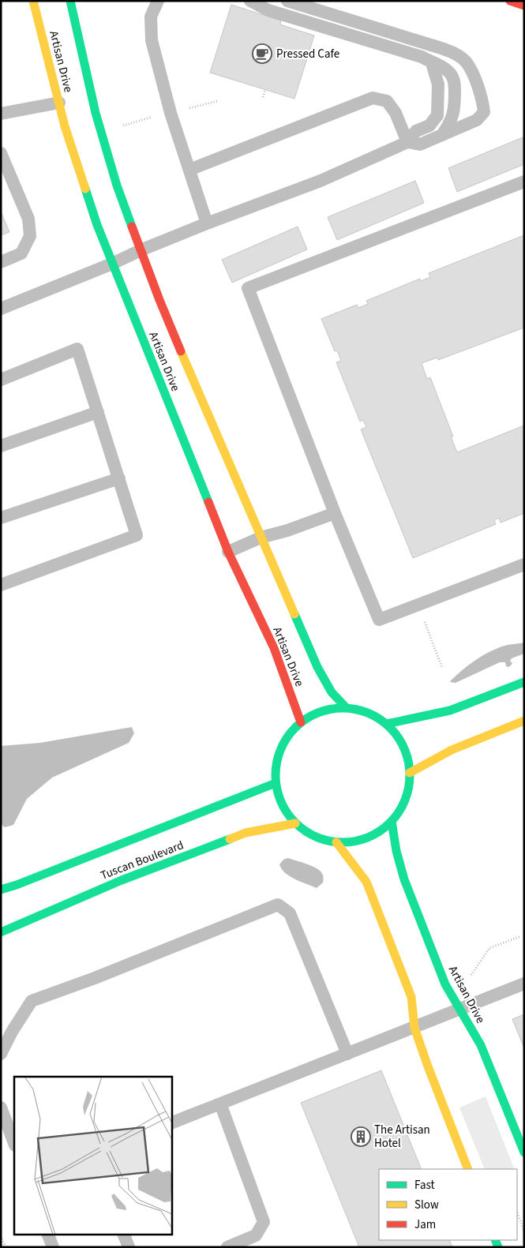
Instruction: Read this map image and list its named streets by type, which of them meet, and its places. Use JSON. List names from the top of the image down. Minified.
{"streets":{"main road":["Artisan Drive","Tuscan Boulevard"]},"crossings":[["Artisan Drive","Tuscan Boulevard"]],"places":{"cafe":["Pressed Cafe"],"building":["The Artisan Hotel"]},"legend":["Fast","Slow","Jam"]}
